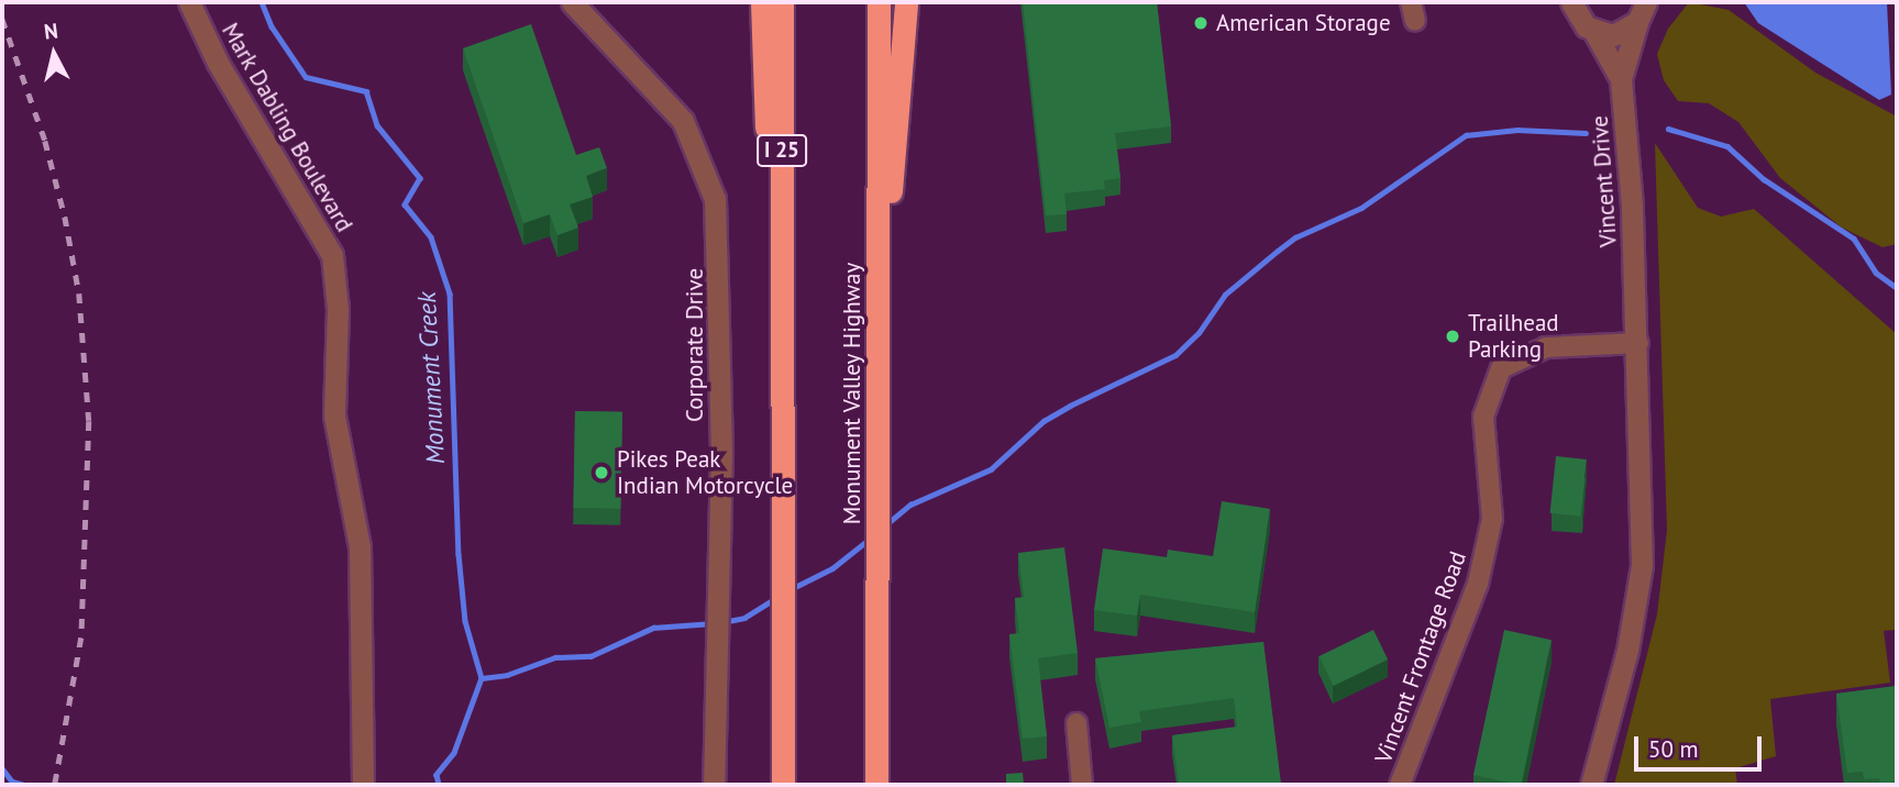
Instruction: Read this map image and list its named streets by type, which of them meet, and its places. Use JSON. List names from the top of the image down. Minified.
{"streets":{"highway":["I 25","Monument Valley Highway"],"street":["Mark Dabling Boulevard","Vincent Drive","Corporate Drive","Vincent Frontage Road"]},"crossings":[["Vincent Drive","Vincent Frontage Road"]],"water":["Monument Creek"],"places":["American Storage","Trailhead Parking","Pikes Peak Indian Motorcycle"],"scale_bar":"50 m","north":"top"}
